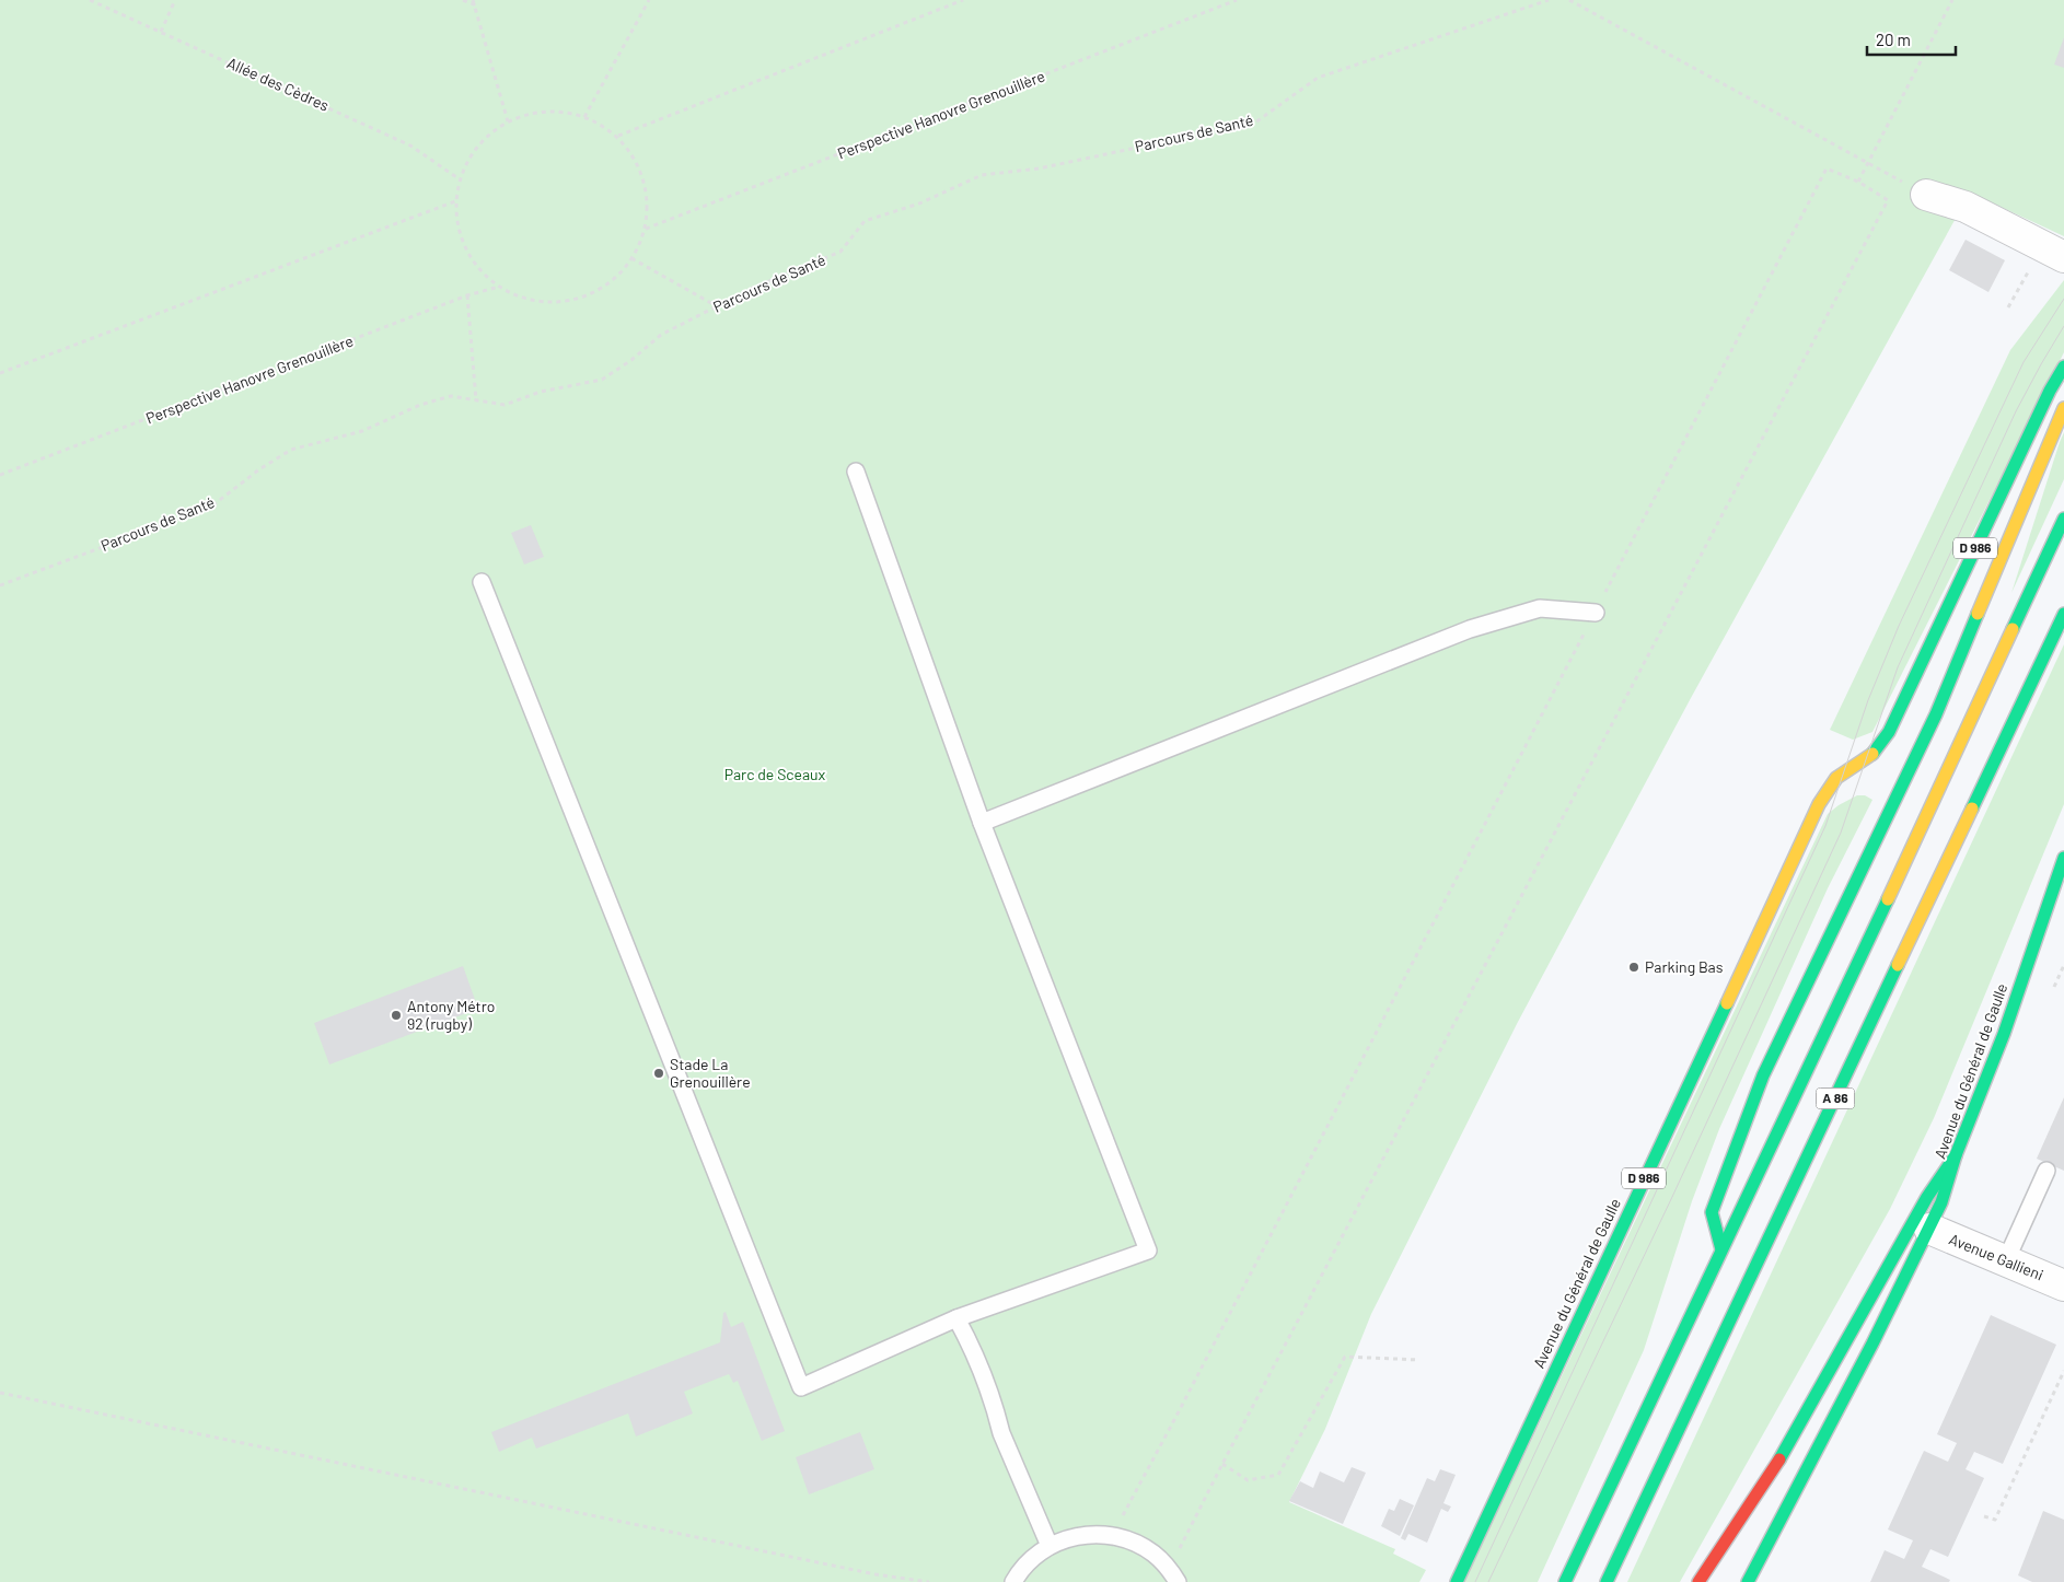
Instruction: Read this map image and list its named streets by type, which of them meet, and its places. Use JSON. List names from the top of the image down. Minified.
{"streets":{"main road":["D 986","Avenue du Général de Gaulle","A 86"],"street":["Avenue Gallieni"],"path":["Allée des Cèdres","Perspective Hanovre Grenouillère","Parcours de Santé"]},"crossings":[["Allée des Cèdres","Perspective Hanovre Grenouillère"],["Avenue du Général de Gaulle","Avenue Gallieni"]],"parks":["Parc de Sceaux"],"places":["Parking Bas","Antony Métro 92 (rugby)","Stade La Grenouillère"],"scale_bar":"20 m"}
